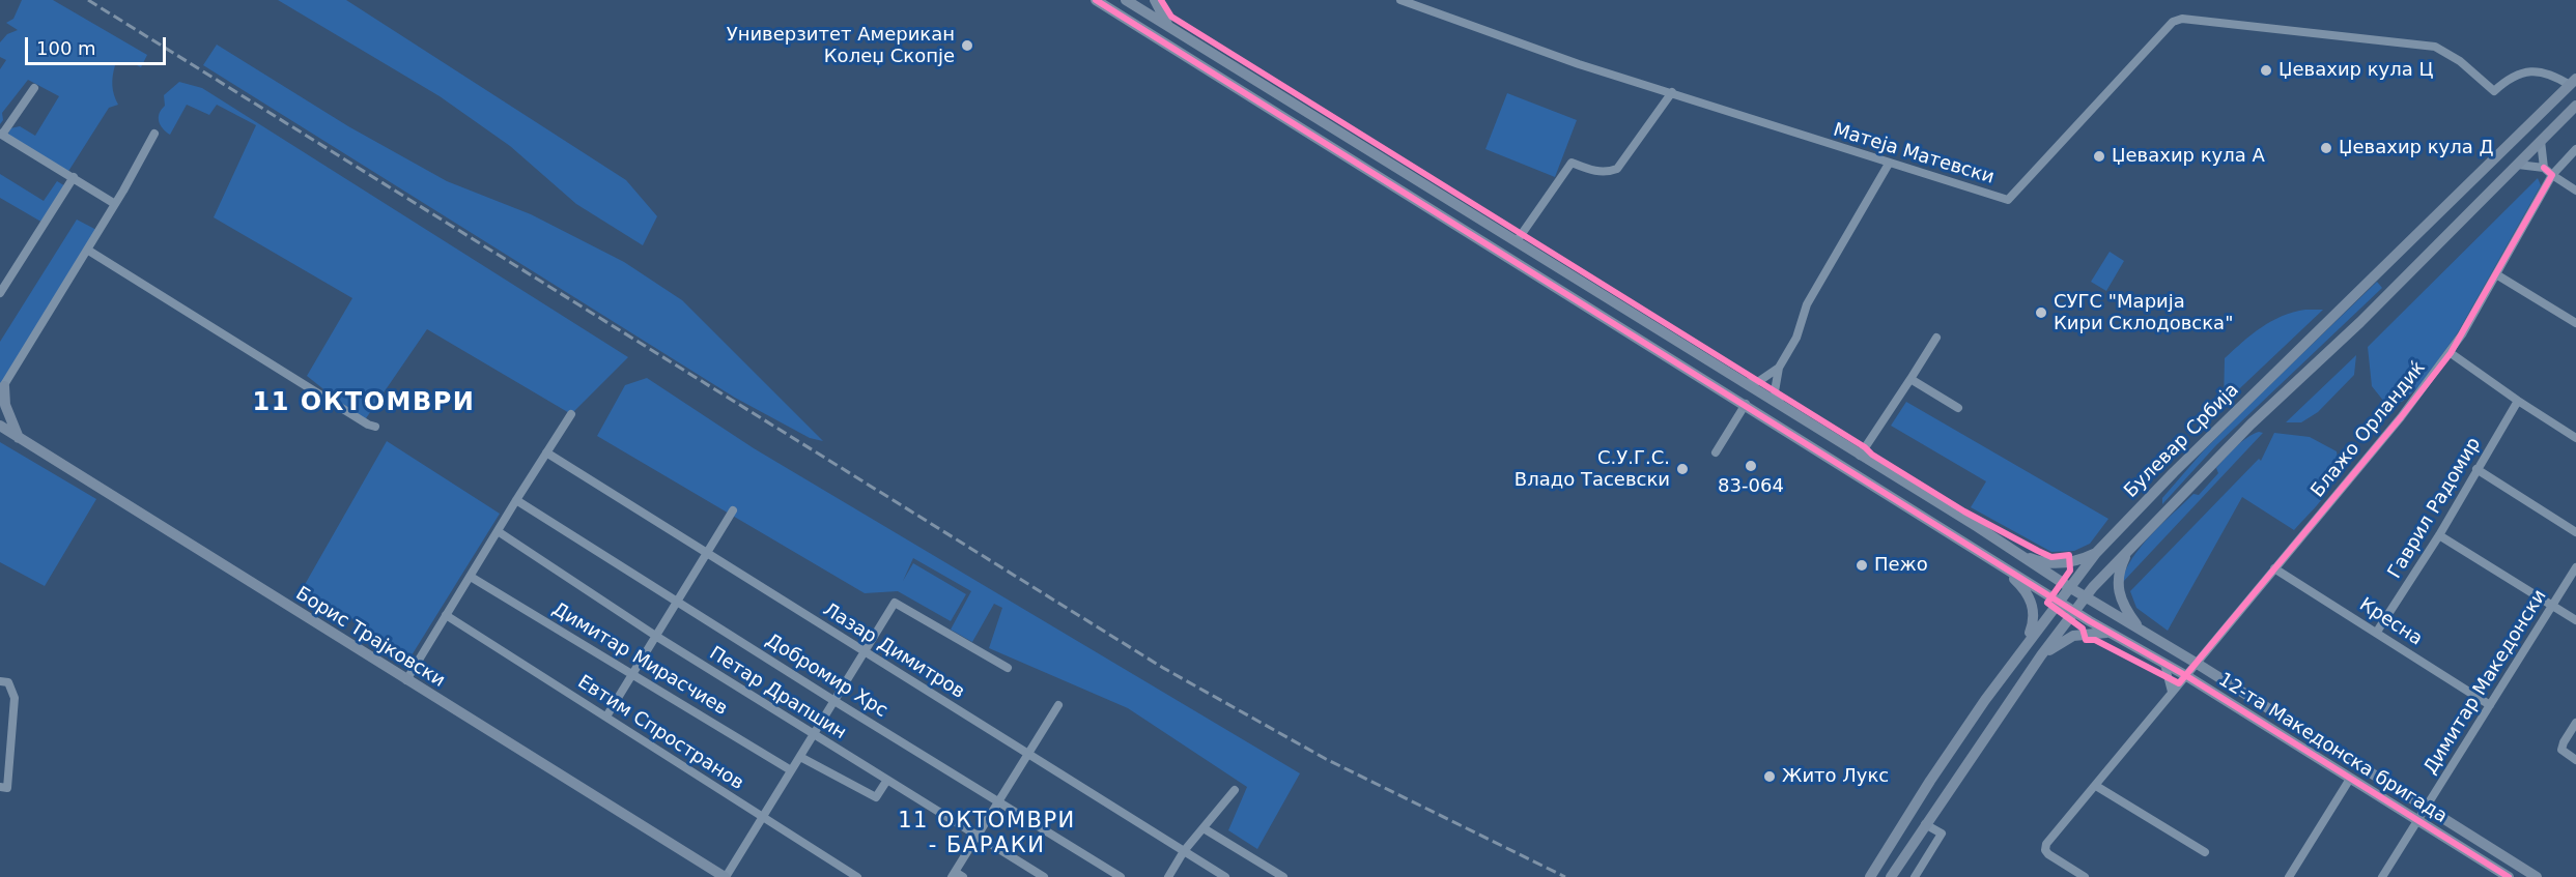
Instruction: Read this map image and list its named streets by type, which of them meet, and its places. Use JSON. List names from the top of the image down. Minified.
{"streets":{"street":["Матеја Матевски","Блажо Орландиќ","Булевар Србија","Гаврил Радомир","Кресна","Борис Трајковски","Лазар Димитров","Димитар Мирасчиев","Добромир Хрс","Димитар Македонски","Петар Драпшин","Евтим Спространов","12-та Македонска бригада"]},"crossings":[["Матеја Матевски","Булевар Србија"],["Блажо Орландиќ","Кресна"],["Блажо Орландиќ","12-та Македонска бригада"],["Булевар Србија","12-та Македонска бригада"],["Гаврил Радомир","Кресна"],["Кресна","Димитар Македонски"],["Димитар Македонски","12-та Македонска бригада"]],"districts":["11 ОКТОМВРИ","11 ОКТОМВРИ - БАРАКИ"],"places":["Универзитет Американ Колеџ Скопје","Џевахир кула Ц","Џевахир кула Д","Џевахир кула А","СУГС \"Марија Кири Склодовска\"","83-064","С.У.Г.С. Владо Тасевски","Пежо","Жито Лукс"],"scale_bar":"100 m"}
